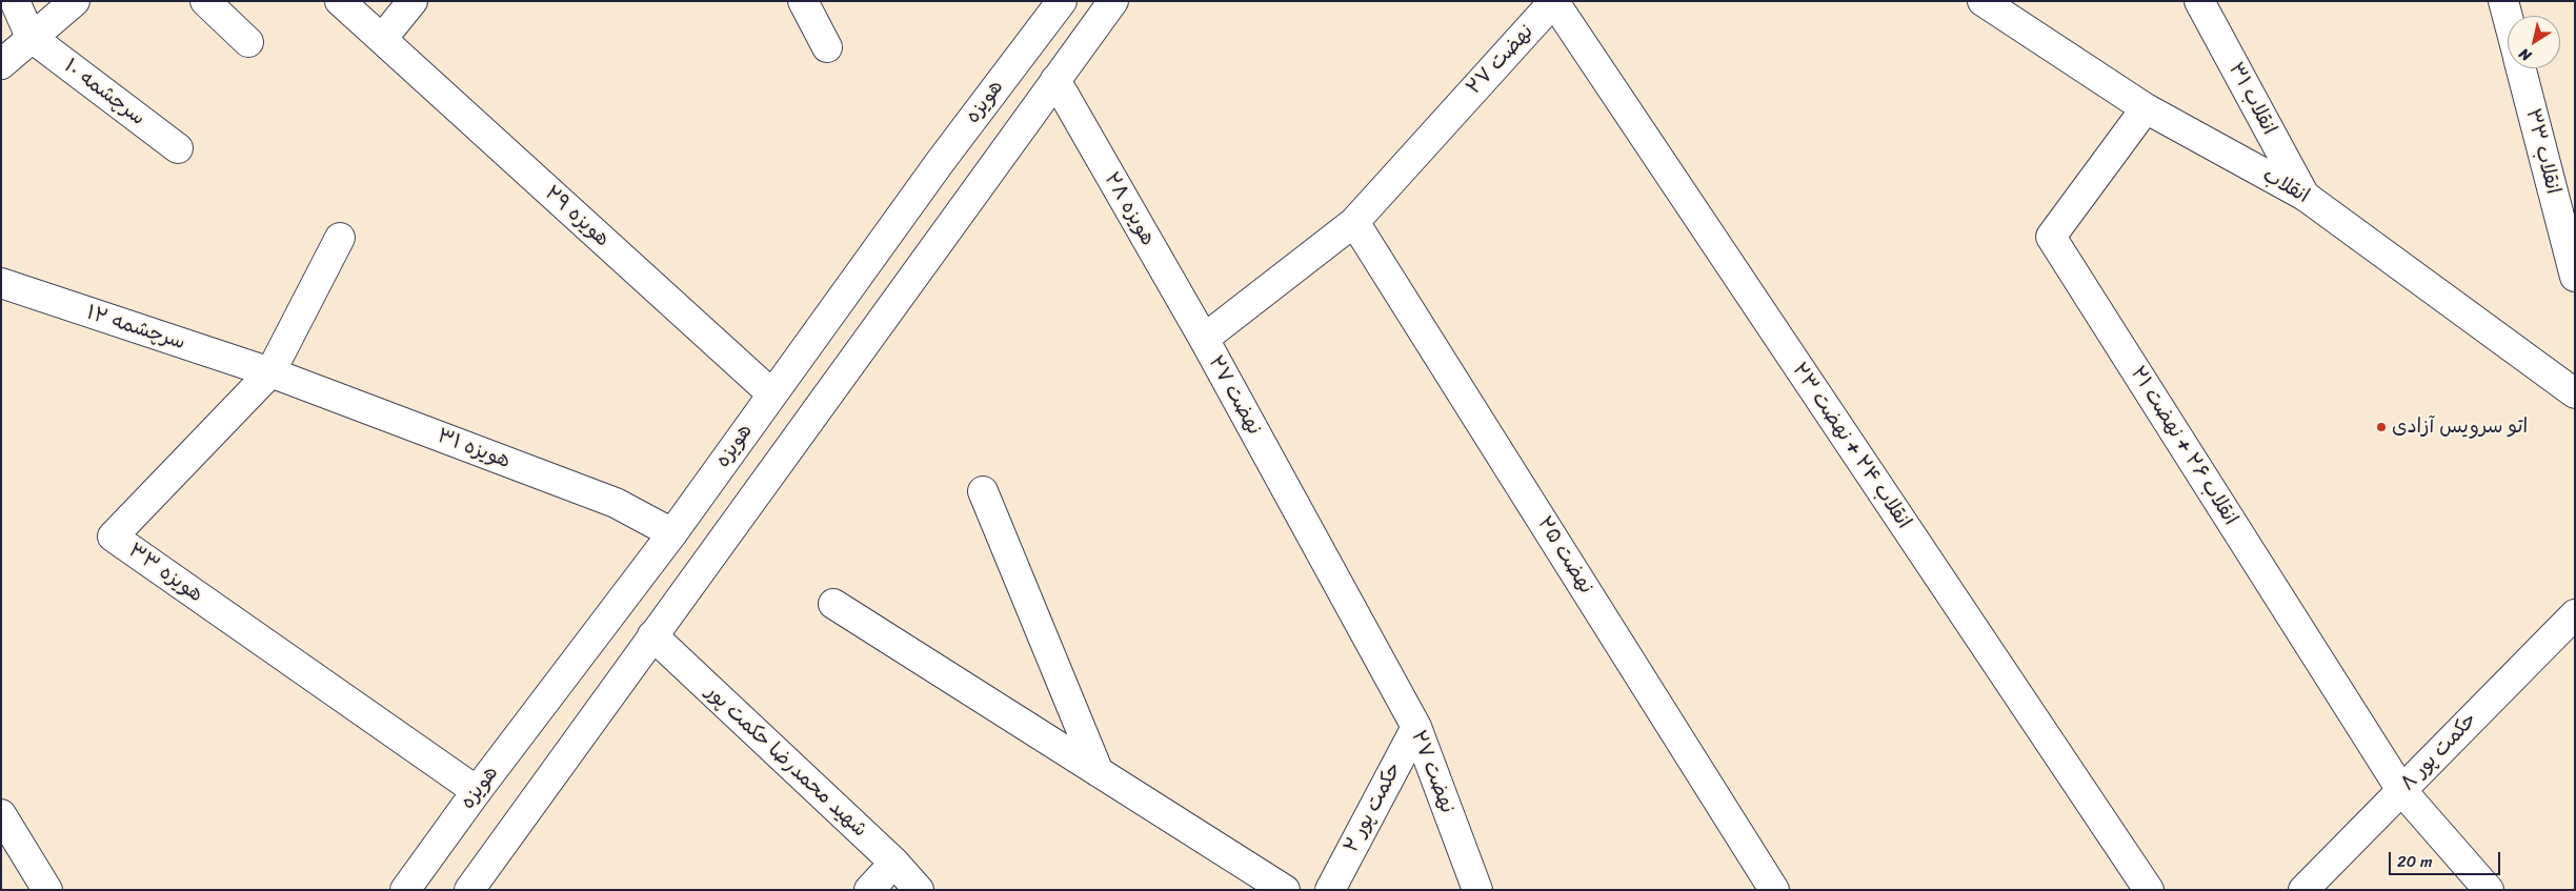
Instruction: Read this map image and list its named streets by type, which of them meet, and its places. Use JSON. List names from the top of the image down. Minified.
{"streets":{"street":["نهضت ۲۷","سرچشمه ۱۰","انقلاب ۳۱","هویزه","انقلاب ۳۳","انقلاب","هویزه ۲۸","هویزه ۲۹","سرچشمه ۱۲","انقلاب ۲۴ + نهضت ۲۳","انقلاب ۲۶ + نهضت ۲۱","هویزه ۳۱","نهضت ۲۵","هویزه ۳۳","حکمت پور ۸","شهید محمدرضا حکمت پور","حکمت پور ۲"]},"crossings":[["نهضت ۲۷","هویزه ۲۸"],["نهضت ۲۷","انقلاب ۲۴ + نهضت ۲۳"],["نهضت ۲۷","نهضت ۲۵"],["نهضت ۲۷","حکمت پور ۲"],["انقلاب ۳۱","انقلاب"],["هویزه","هویزه ۲۹"],["هویزه","هویزه ۳۱"],["هویزه","هویزه ۳۳"],["انقلاب","انقلاب ۲۶ + نهضت ۲۱"],["سرچشمه ۱۲","هویزه ۳۱"],["سرچشمه ۱۲","هویزه ۳۳"],["انقلاب ۲۶ + نهضت ۲۱","حکمت پور ۸"],["هویزه ۳۱","هویزه ۳۳"]],"places":["اتو سرويس آزادی"],"scale_bar":"20 m","north":"bottom left"}
